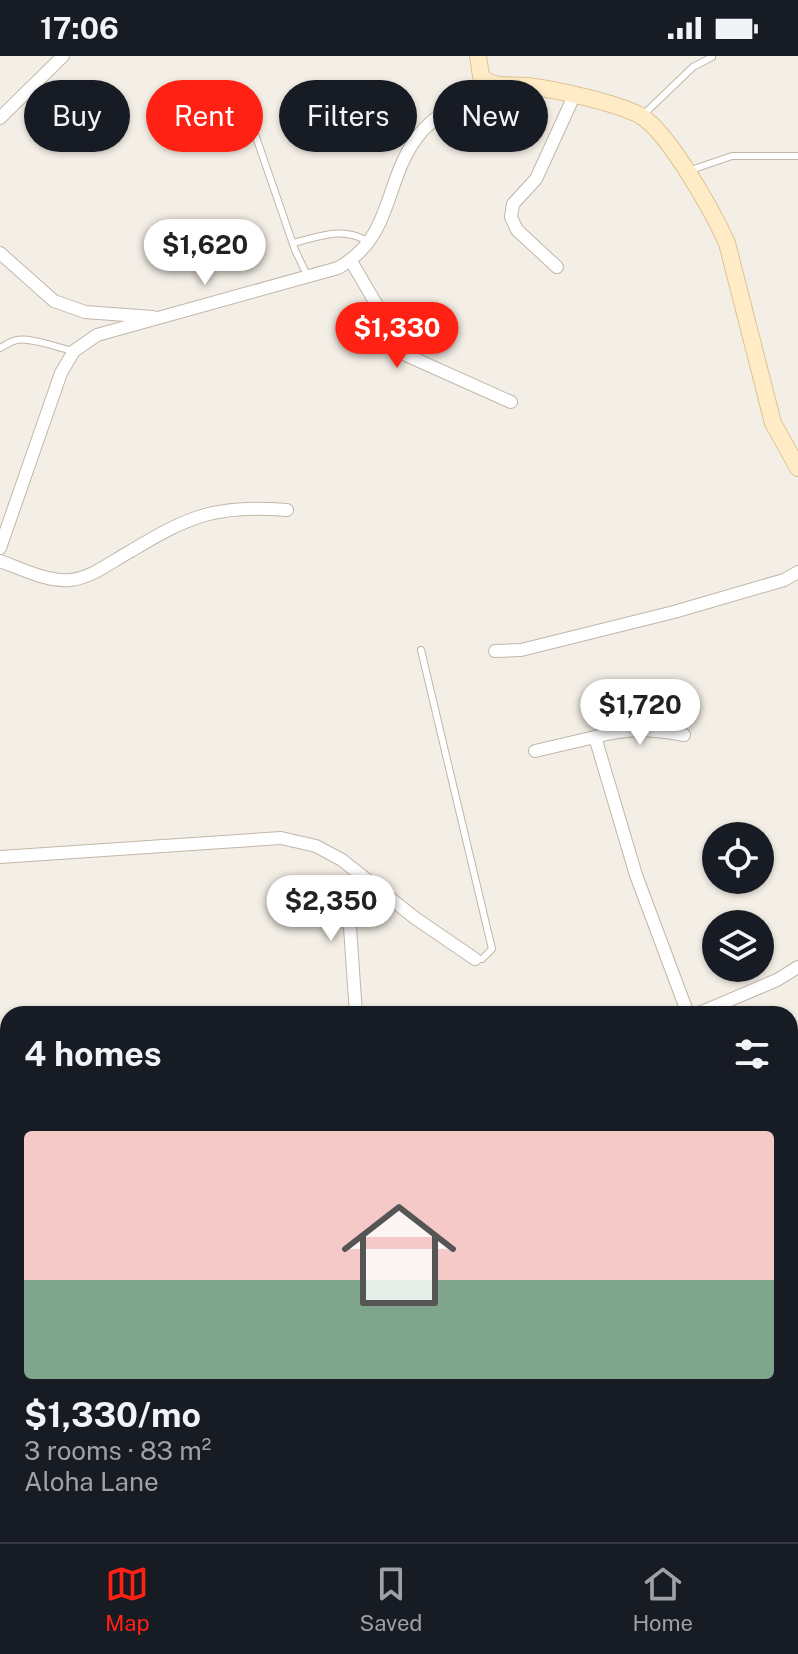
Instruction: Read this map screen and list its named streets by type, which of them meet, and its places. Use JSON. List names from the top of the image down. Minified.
{"page":{"status":"17:06","chip":["Buy","Rent","Filters","New"],"price":["$1,620","$1,330","$1,720","$2,350"],"heading":"4 homes","list":[{"name":"$1,330/mo","note":"3 rooms · 83 m² · Aloha Lane"}],"tabs":["Map","Saved","Home"]}}
